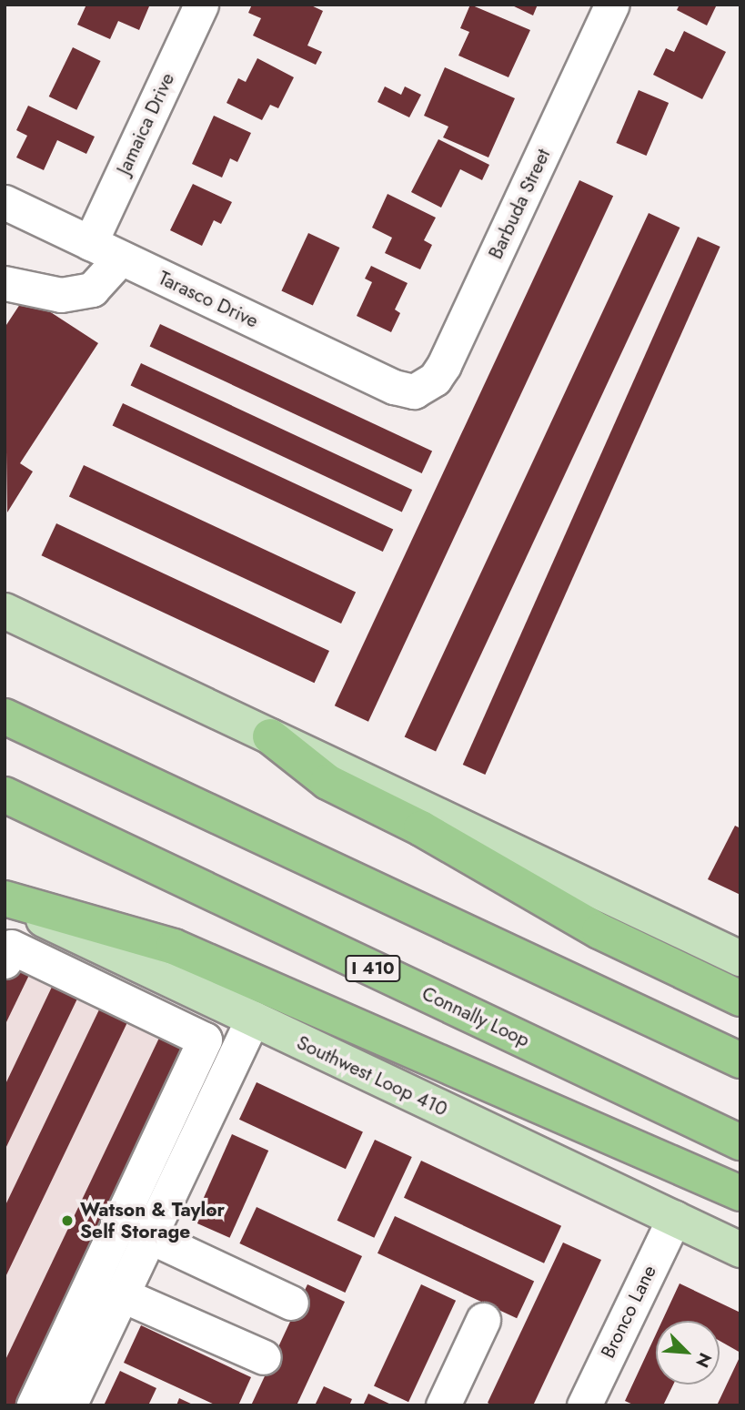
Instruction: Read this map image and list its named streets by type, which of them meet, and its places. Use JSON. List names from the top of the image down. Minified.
{"streets":{"highway":["I 410","Connally Loop"],"main road":["Southwest Loop 410"],"street":["Jamaica Drive","Barbuda Street","Tarasco Drive","Bronco Lane"]},"crossings":[["Jamaica Drive","Tarasco Drive"],["Barbuda Street","Tarasco Drive"],["Southwest Loop 410","Bronco Lane"]],"places":["Watson & Taylor Self Storage"],"north":"bottom right"}
